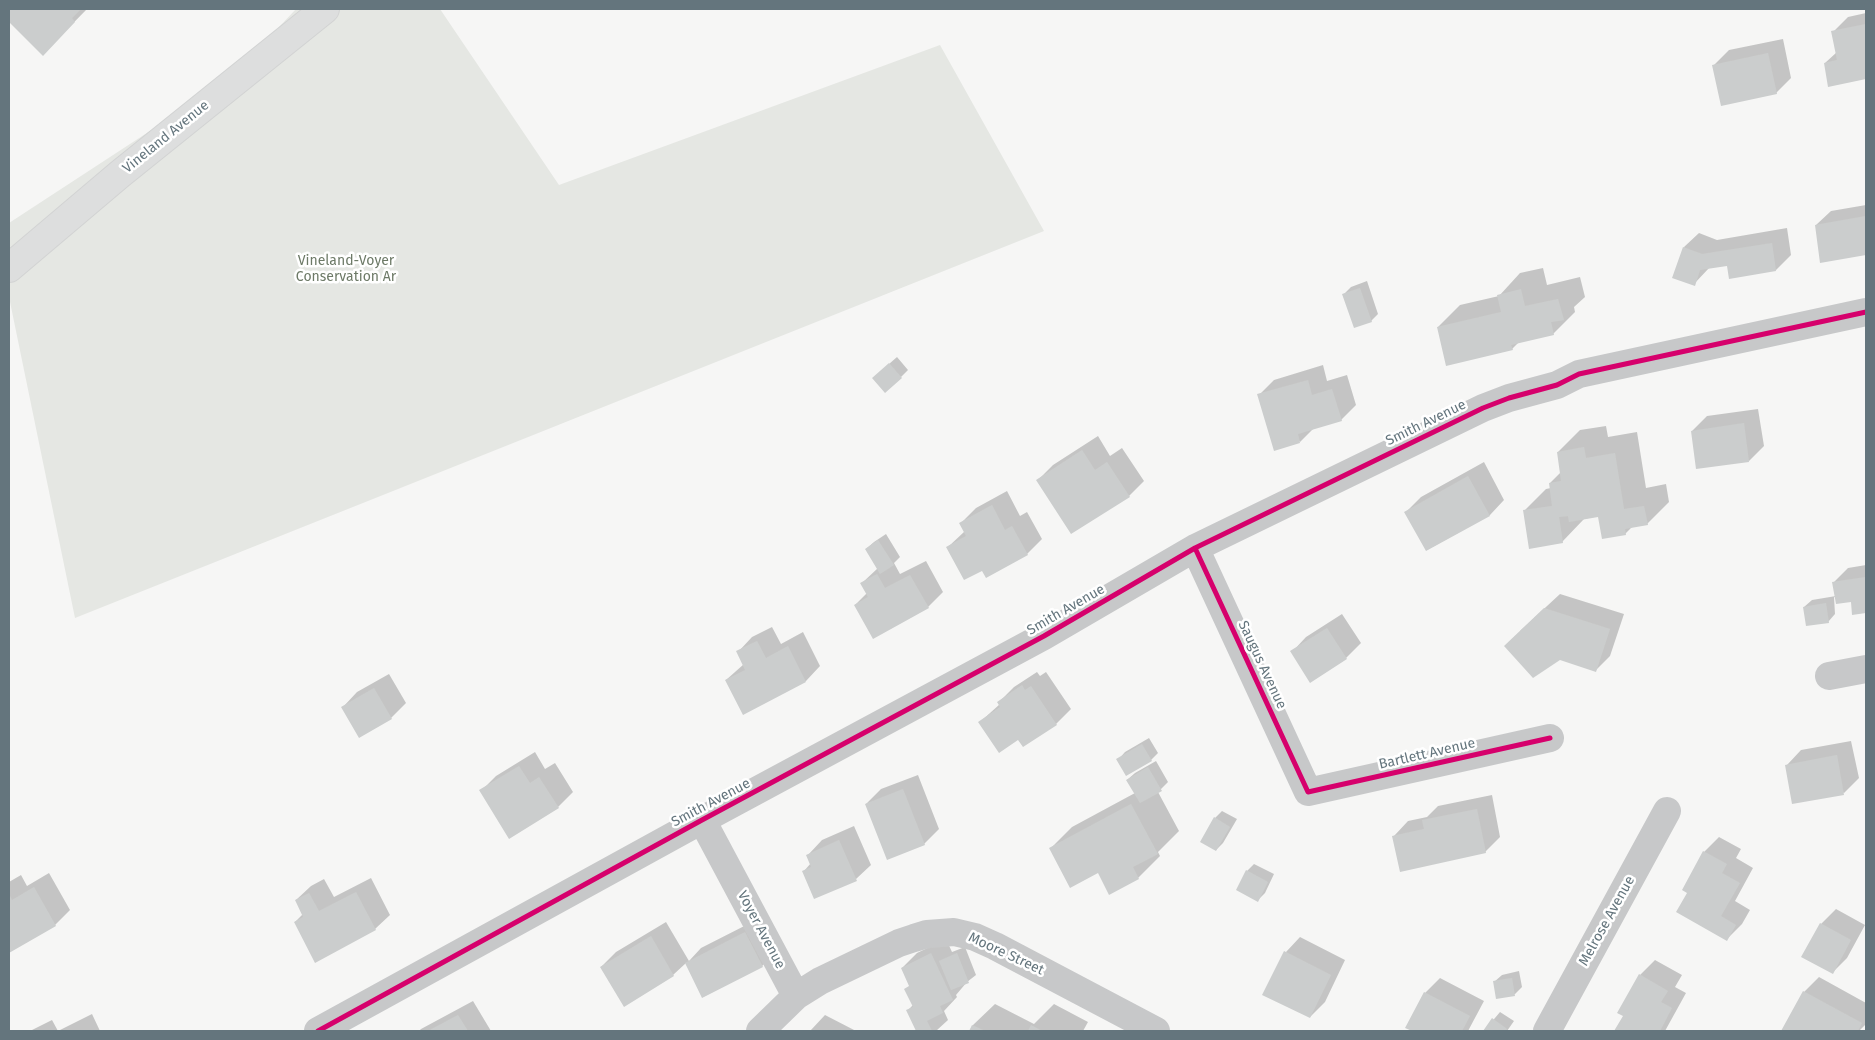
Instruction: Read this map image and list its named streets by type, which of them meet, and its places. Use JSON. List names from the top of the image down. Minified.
{"streets":{"street":["Vineland Avenue","Smith Avenue","Saugus Avenue","Bartlett Avenue","Melrose Avenue","Voyer Avenue","Moore Street"]},"crossings":[["Smith Avenue","Saugus Avenue"],["Smith Avenue","Voyer Avenue"],["Saugus Avenue","Bartlett Avenue"],["Voyer Avenue","Moore Street"]],"parks":["Vineland-Voyer Conservation Ar"]}
